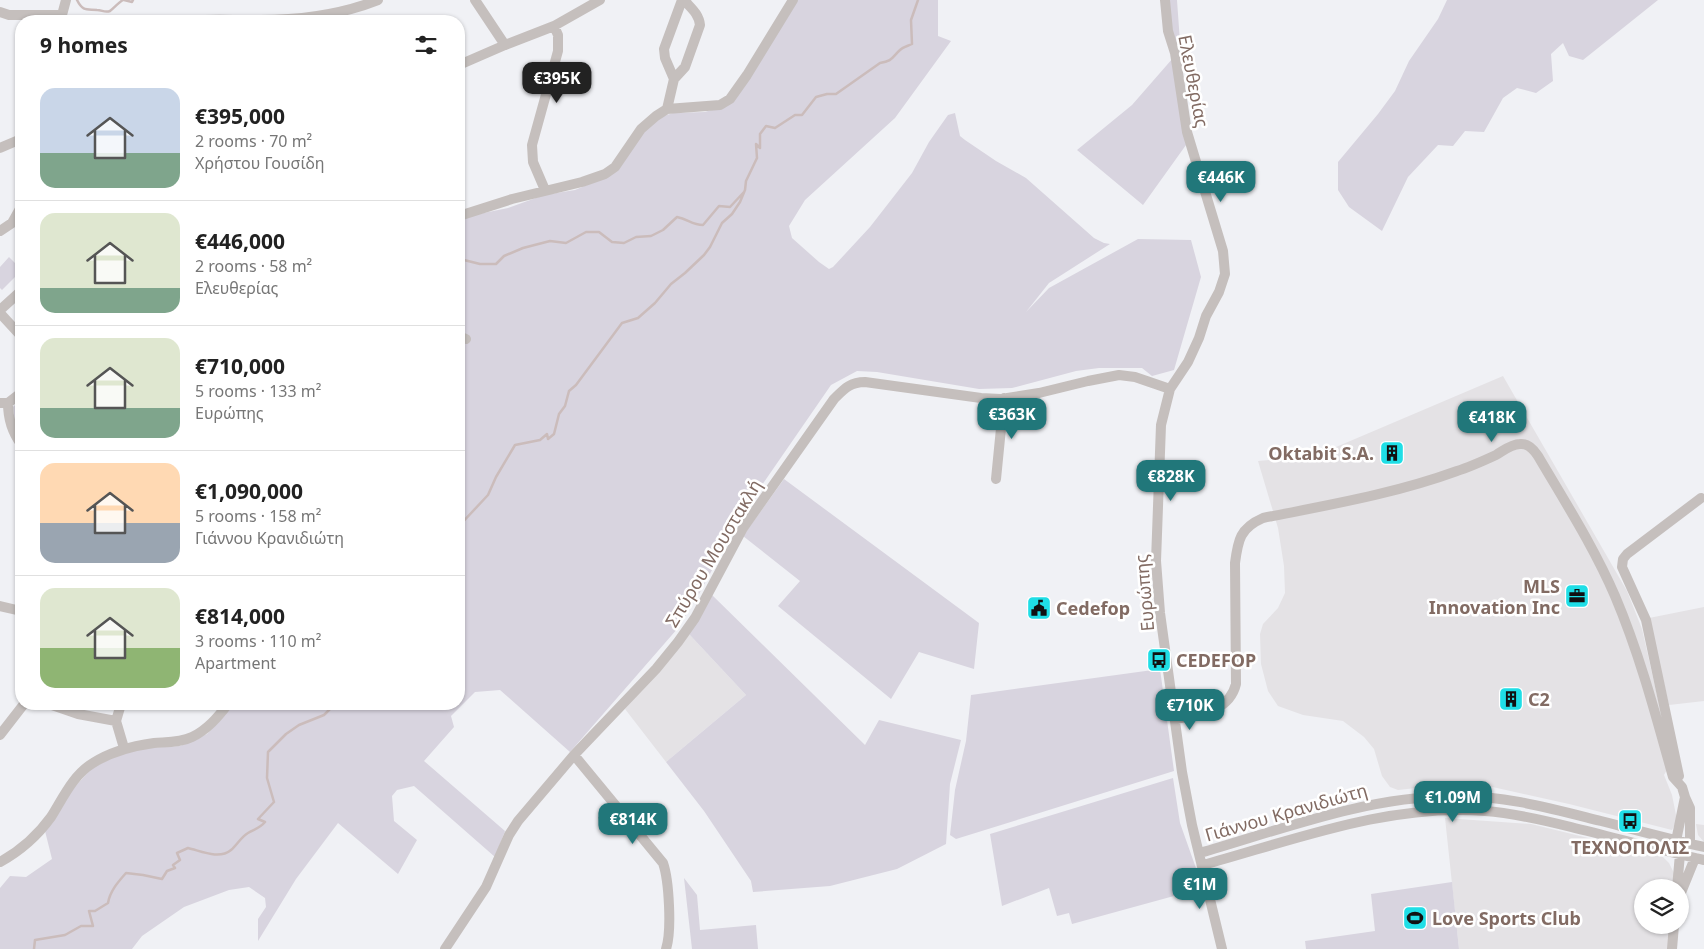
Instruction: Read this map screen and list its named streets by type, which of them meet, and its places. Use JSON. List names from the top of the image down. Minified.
{"streets":{"street":["Ελευθερίας","Σπύρου Μουστακλή","Ευρώπης","Γιάννου Κρανιδιώτη"]},"crossings":[["Ελευθερίας","Σπύρου Μουστακλή"],["Ελευθερίας","Ευρώπης"],["Σπύρου Μουστακλή","Ευρώπης"],["Ευρώπης","Γιάννου Κρανιδιώτη"]],"places":{"building":["Oktabit S.A.","C2"],"office":["MLS Innovation Inc"],"public building":["Cedefop"],"bus stop":["CEDEFOP","ΤΕΧΝΟΠΟΛΙΣ"],"sports":["Love Sports Club"]},"page":{"heading":"9 homes","price":["€395K","€446K","€363K","€418K","€828K","€710K","€1.09M","€814K","€1M"],"list":[{"name":"€395,000","note":"2 rooms · 70 m² · Χρήστου Γουσίδη"},{"name":"€446,000","note":"2 rooms · 58 m² · Ελευθερίας"},{"name":"€710,000","note":"5 rooms · 133 m² · Ευρώπης"},{"name":"€1,090,000","note":"5 rooms · 158 m² · Γιάννου Κρανιδιώτη"},{"name":"€814,000","note":"3 rooms · 110 m² · Apartment"}]}}
